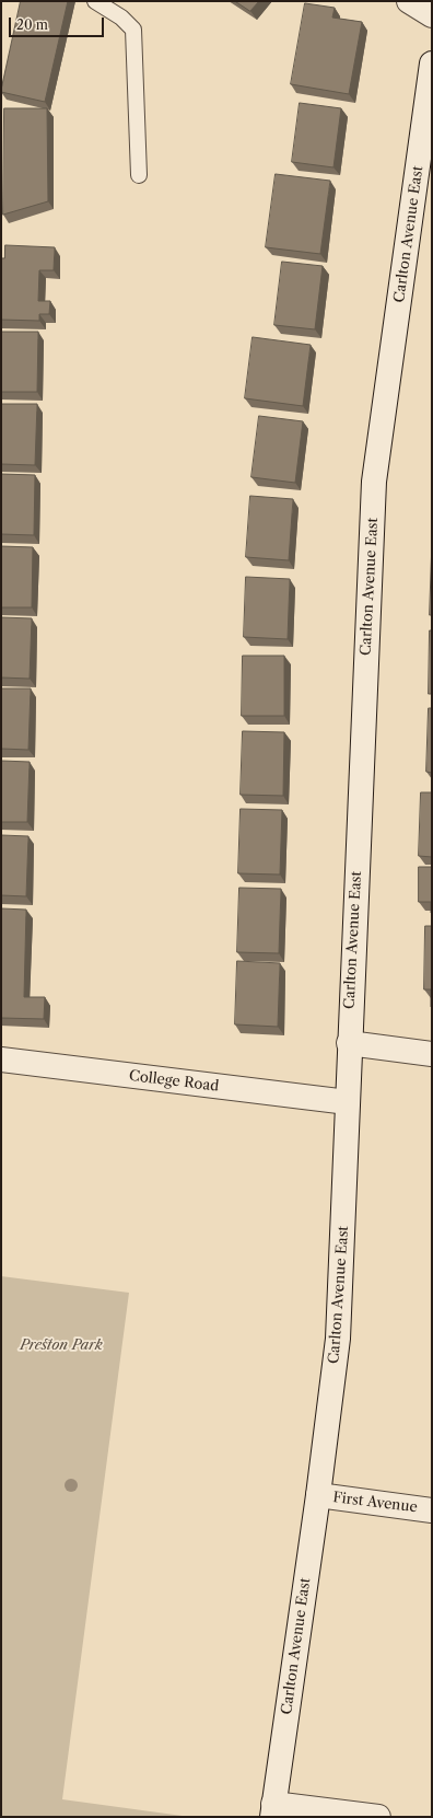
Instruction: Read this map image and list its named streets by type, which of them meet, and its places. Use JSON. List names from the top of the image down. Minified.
{"streets":{"street":["Carlton Avenue East","College Road","First Avenue"]},"crossings":[["Carlton Avenue East","College Road"],["Carlton Avenue East","First Avenue"]],"parks":["Preston Park"],"scale_bar":"20 m"}
